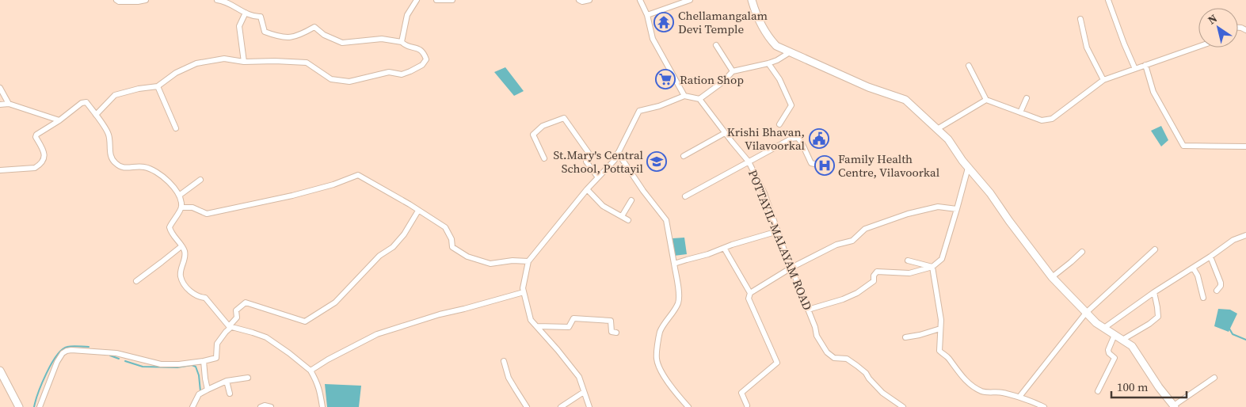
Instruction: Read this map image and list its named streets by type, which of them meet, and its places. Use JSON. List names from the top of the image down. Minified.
{"streets":{"street":["POTTAYIL-MALAYAM ROAD"]},"places":{"temple":["Chellamangalam Devi Temple"],"supermarket":["Ration Shop"],"public building":["Krishi Bhavan, Vilavoorkal"],"school or university":["St.Mary's Central School, Pottayil"],"hospital":["Family Health Centre, Vilavoorkal"]},"scale_bar":"100 m","north":"top left"}
